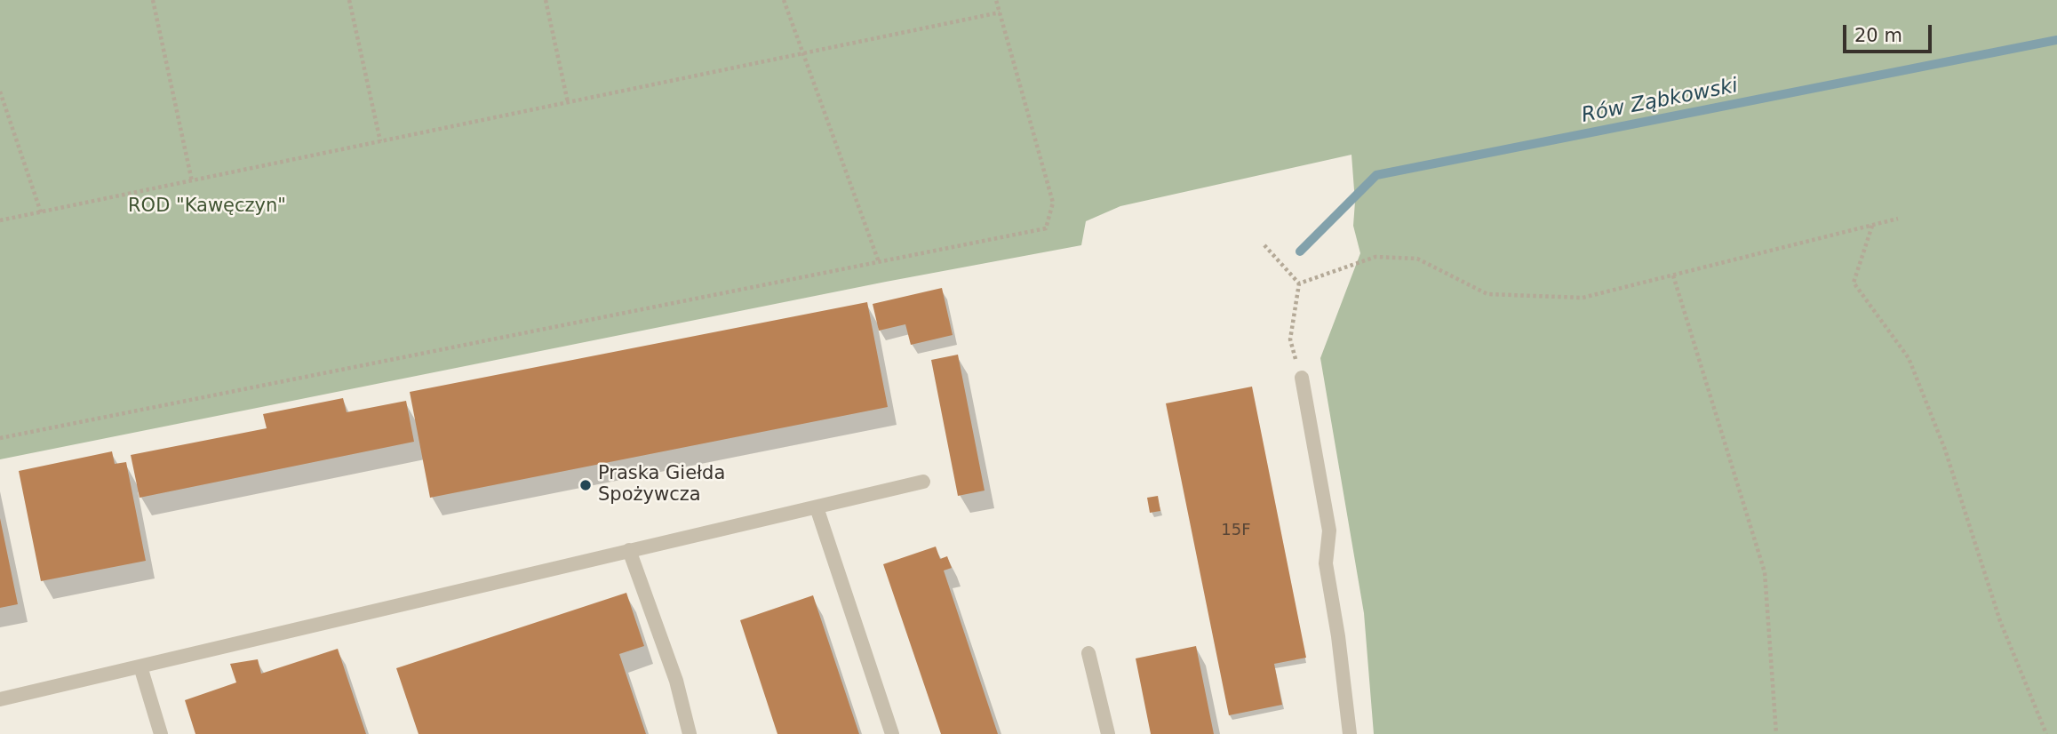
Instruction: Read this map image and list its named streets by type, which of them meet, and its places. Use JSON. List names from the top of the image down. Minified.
{"water":["Rów Ząbkowski"],"parks":["ROD \"Kawęczyn\""],"places":["Praska Giełda Spożywcza"],"house_numbers":["15F"],"scale_bar":"20 m"}
